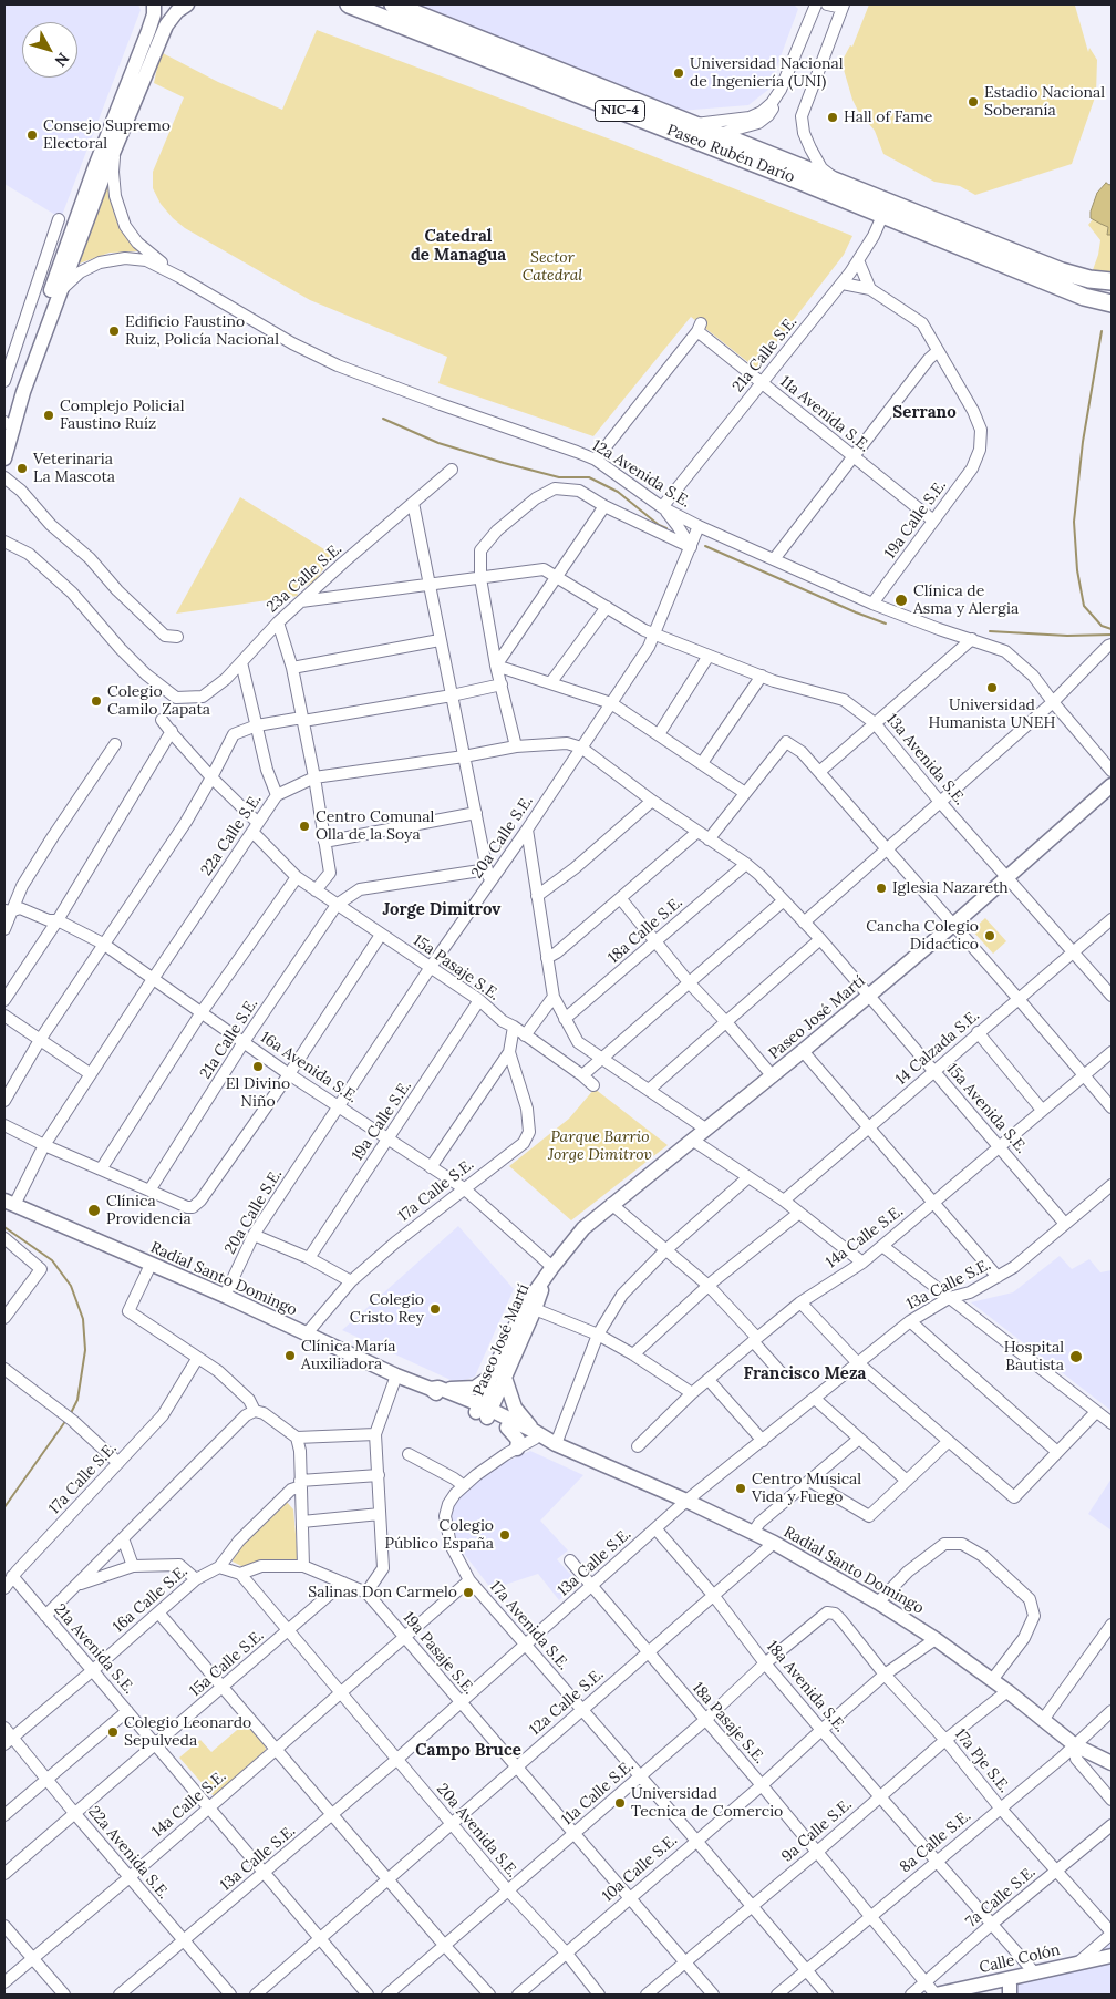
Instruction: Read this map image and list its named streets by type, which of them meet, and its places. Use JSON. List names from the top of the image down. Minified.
{"streets":{"highway":["NIC-4","Paseo Rubén Darío"],"main road":["Paseo José Martí","Radial Santo Domingo","Calle Colón"],"street":["21a Calle S.E.","11a Avenida S.E.","12a Avenida S.E.","19a Calle S.E.","23a Calle S.E.","13a Avenida S.E.","22a Calle S.E.","20a Calle S.E.","18a Calle S.E.","15a Pasaje S.E.","14 Calzada S.E.","16a Avenida S.E.","15a Avenida S.E.","17a Calle S.E.","14a Calle S.E.","13a Calle S.E.","16a Calle S.E.","17a Avenida S.E.","21a Avenida S.E.","19a Pasaje S.E.","15a Calle S.E.","18a Avenida S.E.","12a Calle S.E.","18a Pasaje S.E.","17a Pje S.E.","11a Calle S.E.","20a Avenida S.E.","9a Calle S.E.","8a Calle S.E.","22a Avenida S.E.","10a Calle S.E.","7a Calle S.E."]},"crossings":[["Paseo Rubén Darío","21a Calle S.E."],["21a Calle S.E.","11a Avenida S.E."],["21a Calle S.E.","12a Avenida S.E."],["21a Calle S.E.","15a Pasaje S.E."],["21a Calle S.E.","16a Avenida S.E."],["11a Avenida S.E.","12a Avenida S.E."],["11a Avenida S.E.","19a Calle S.E."],["12a Avenida S.E.","19a Calle S.E."],["12a Avenida S.E.","20a Calle S.E."],["19a Calle S.E.","15a Pasaje S.E."],["19a Calle S.E.","16a Avenida S.E."],["23a Calle S.E.","13a Avenida S.E."],["13a Avenida S.E.","20a Calle S.E."],["13a Avenida S.E.","Paseo José Martí"],["13a Avenida S.E.","14 Calzada S.E."],["22a Calle S.E.","20a Calle S.E."],["22a Calle S.E.","18a Calle S.E."],["22a Calle S.E.","15a Pasaje S.E."],["22a Calle S.E.","16a Avenida S.E."],["22a Calle S.E.","15a Avenida S.E."],["22a Calle S.E.","Radial Santo Domingo"],["20a Calle S.E.","15a Pasaje S.E."],["20a Calle S.E.","16a Avenida S.E."],["20a Calle S.E.","Radial Santo Domingo"],["Paseo José Martí","16a Avenida S.E."],["Paseo José Martí","15a Avenida S.E."],["Paseo José Martí","Radial Santo Domingo"],["14 Calzada S.E.","15a Avenida S.E."],["16a Avenida S.E.","17a Calle S.E."],["15a Avenida S.E.","14a Calle S.E."],["15a Avenida S.E.","13a Calle S.E."],["17a Calle S.E.","Radial Santo Domingo"],["17a Calle S.E.","21a Avenida S.E."],["14a Calle S.E.","17a Avenida S.E."],["14a Calle S.E.","21a Avenida S.E."],["14a Calle S.E.","19a Pasaje S.E."],["14a Calle S.E.","20a Avenida S.E."],["14a Calle S.E.","22a Avenida S.E."],["Radial Santo Domingo","13a Calle S.E."],["Radial Santo Domingo","12a Calle S.E."],["Radial Santo Domingo","9a Calle S.E."],["Radial Santo Domingo","8a Calle S.E."],["Radial Santo Domingo","10a Calle S.E."],["13a Calle S.E.","17a Avenida S.E."],["13a Calle S.E.","21a Avenida S.E."],["13a Calle S.E.","19a Pasaje S.E."],["13a Calle S.E.","18a Avenida S.E."],["13a Calle S.E.","20a Avenida S.E."],["13a Calle S.E.","22a Avenida S.E."],["16a Calle S.E.","21a Avenida S.E."],["16a Calle S.E.","22a Avenida S.E."],["17a Avenida S.E.","12a Calle S.E."],["17a Avenida S.E.","11a Calle S.E."],["17a Avenida S.E.","9a Calle S.E."],["17a Avenida S.E.","8a Calle S.E."],["17a Avenida S.E.","10a Calle S.E."],["21a Avenida S.E.","15a Calle S.E."],["21a Avenida S.E.","12a Calle S.E."],["19a Pasaje S.E.","15a Calle S.E."],["19a Pasaje S.E.","12a Calle S.E."],["19a Pasaje S.E.","11a Calle S.E."],["19a Pasaje S.E.","20a Avenida S.E."],["15a Calle S.E.","20a Avenida S.E."],["15a Calle S.E.","22a Avenida S.E."],["18a Avenida S.E.","12a Calle S.E."],["18a Avenida S.E.","11a Calle S.E."],["18a Avenida S.E.","9a Calle S.E."],["18a Avenida S.E.","8a Calle S.E."],["18a Avenida S.E.","10a Calle S.E."],["12a Calle S.E.","18a Pasaje S.E."],["12a Calle S.E.","20a Avenida S.E."],["18a Pasaje S.E.","11a Calle S.E."],["18a Pasaje S.E.","9a Calle S.E."],["18a Pasaje S.E.","8a Calle S.E."],["18a Pasaje S.E.","10a Calle S.E."],["18a Pasaje S.E.","7a Calle S.E."],["18a Pasaje S.E.","Calle Colón"],["17a Pje S.E.","11a Calle S.E."],["17a Pje S.E.","9a Calle S.E."],["17a Pje S.E.","8a Calle S.E."],["17a Pje S.E.","10a Calle S.E."],["17a Pje S.E.","7a Calle S.E."],["11a Calle S.E.","20a Avenida S.E."],["20a Avenida S.E.","10a Calle S.E."]],"districts":["Catedral de Managua","Serrano","Jorge Dimitrov","Francisco Meza","Campo Bruce"],"parks":["Sector Catedral","Parque Barrio Jorge Dimitrov"],"places":["Universidad Nacional de Ingeniería (UNI)","Estadio Nacional Soberanía","Hall of Fame","Consejo Supremo Electoral","Edificio Faustino Ruiz, Policía Nacional","Complejo Policial Faustino Ruíz","Veterinaria La Mascota","Clínica de Asma y Alergia","Universidad Humanista UNEH","Colegio Camilo Zapata","Centro Comunal Olla de la Soya","Iglesia Nazareth","Cancha Colegio Didactico","El Divino Niño","Clínica Providencia","Colegio Cristo Rey","Clínica María Auxiliadora","Hospital Bautista","Centro Musical Vida y Fuego","Colegio Público España","Salinas Don Carmelo","Colegio Leonardo Sepulveda","Universidad Tecnica de Comercio"],"north":"bottom right"}
